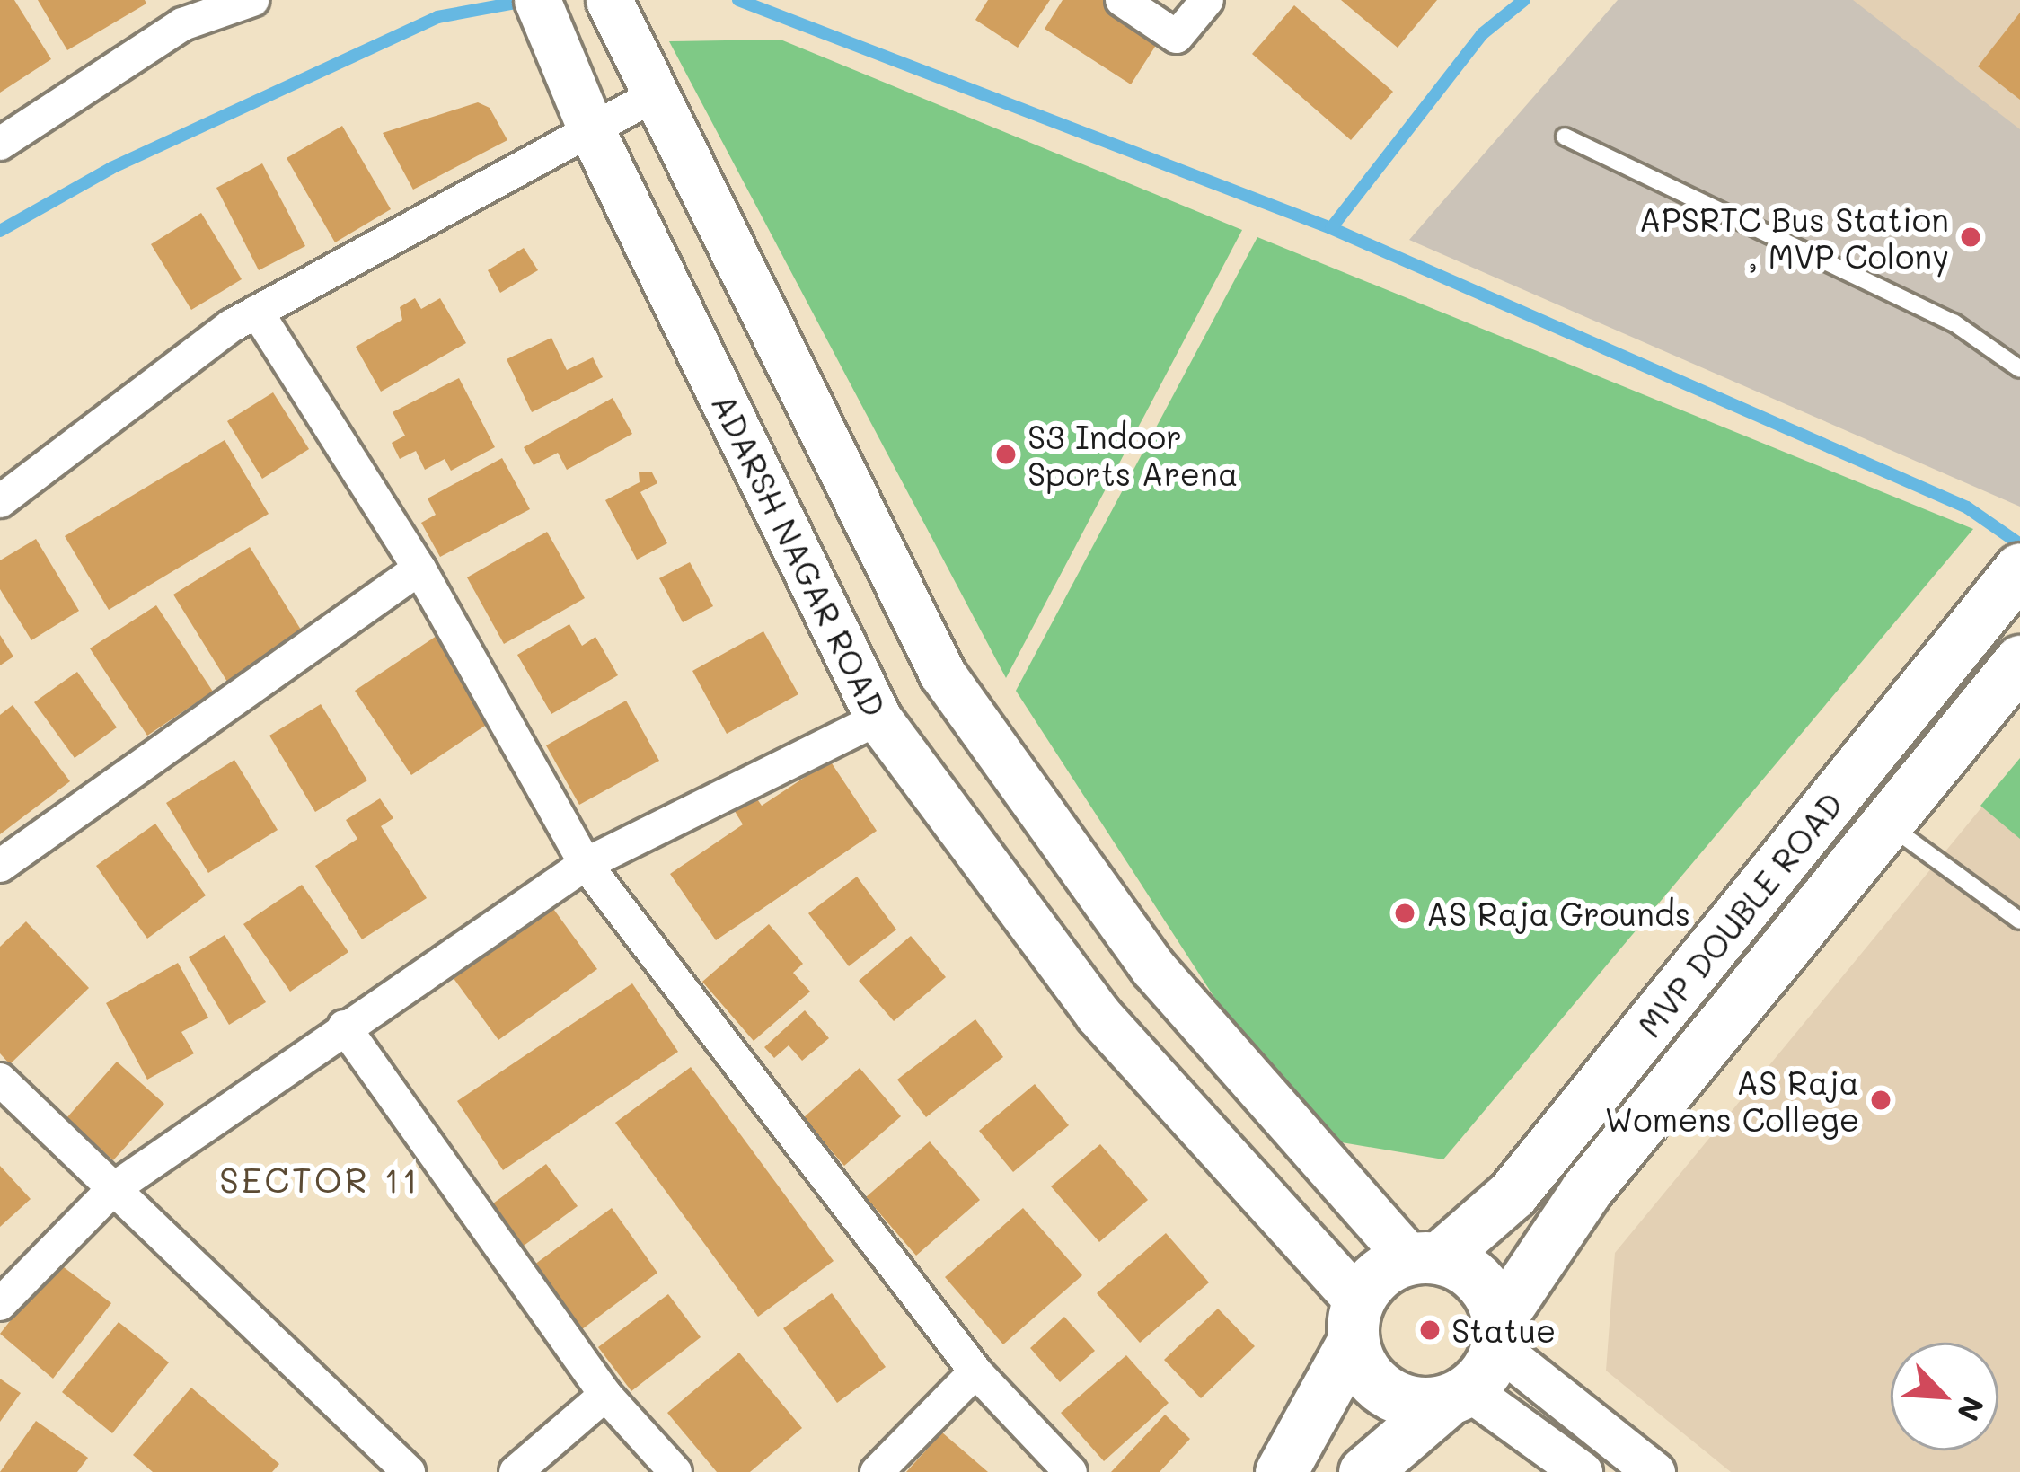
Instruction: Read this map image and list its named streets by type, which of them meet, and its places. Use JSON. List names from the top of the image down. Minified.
{"streets":{"main road":["ADARSH NAGAR ROAD","MVP DOUBLE ROAD"]},"crossings":[["ADARSH NAGAR ROAD","MVP DOUBLE ROAD"]],"districts":["SECTOR 11"],"places":["APSRTC Bus Station , MVP Colony","S3 Indoor Sports Arena","AS Raja Grounds","AS Raja Womens College","Statue"],"north":"bottom right"}
